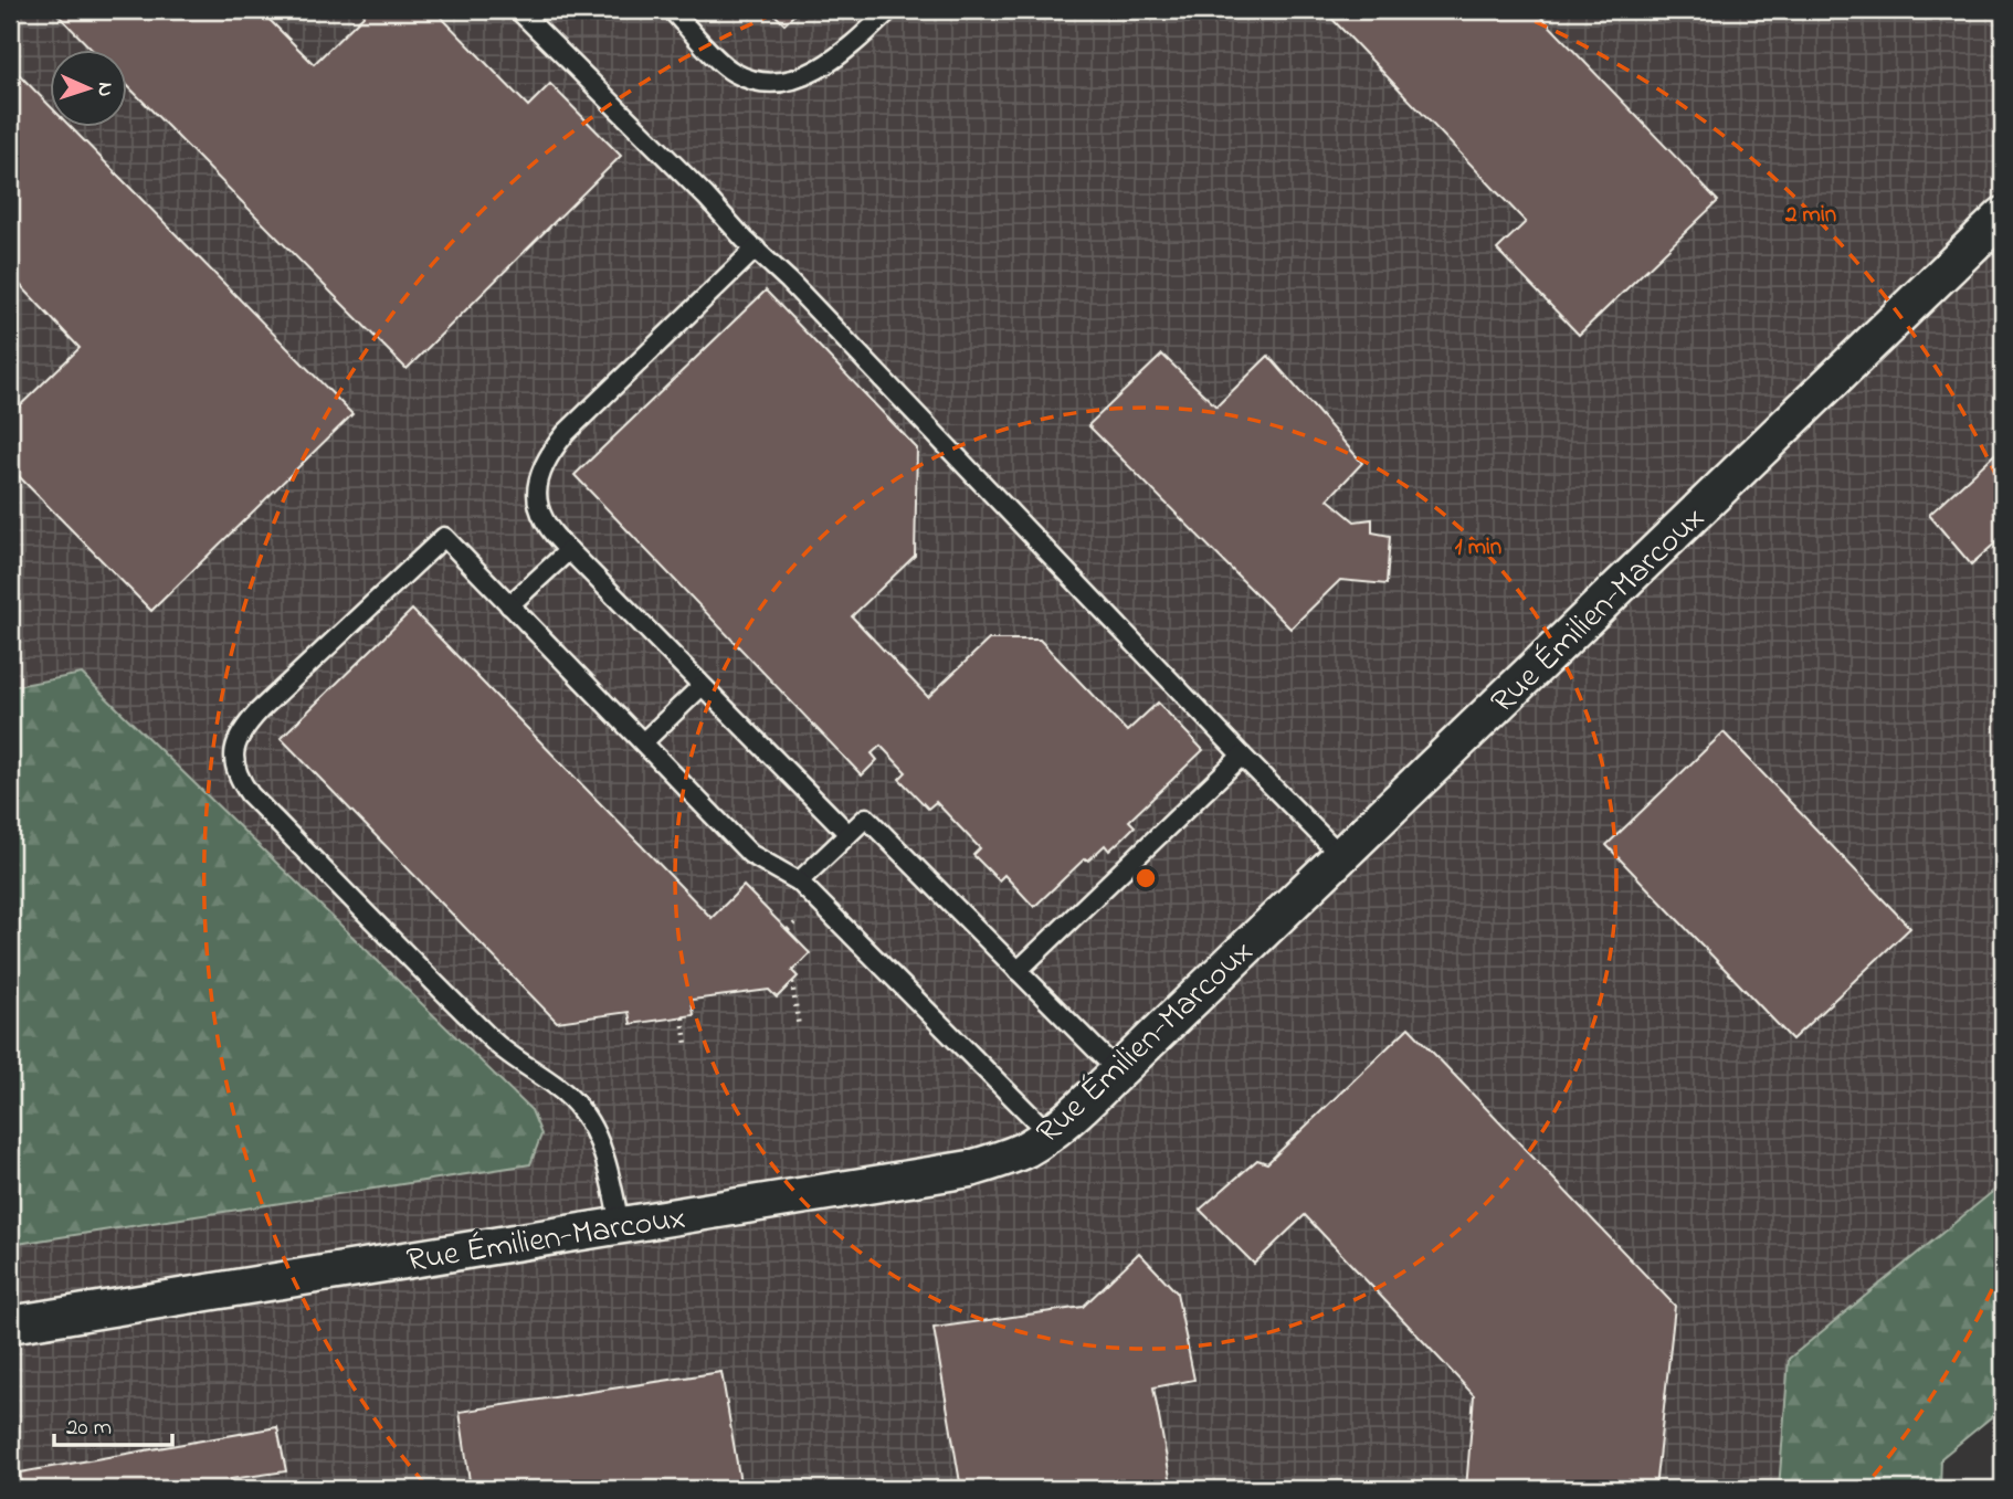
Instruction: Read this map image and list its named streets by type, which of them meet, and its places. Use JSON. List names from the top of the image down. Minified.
{"streets":{"street":["Rue Émilien-Marcoux"]},"scale_bar":"20 m","north":"right","rings":["2 min","1 min"]}
